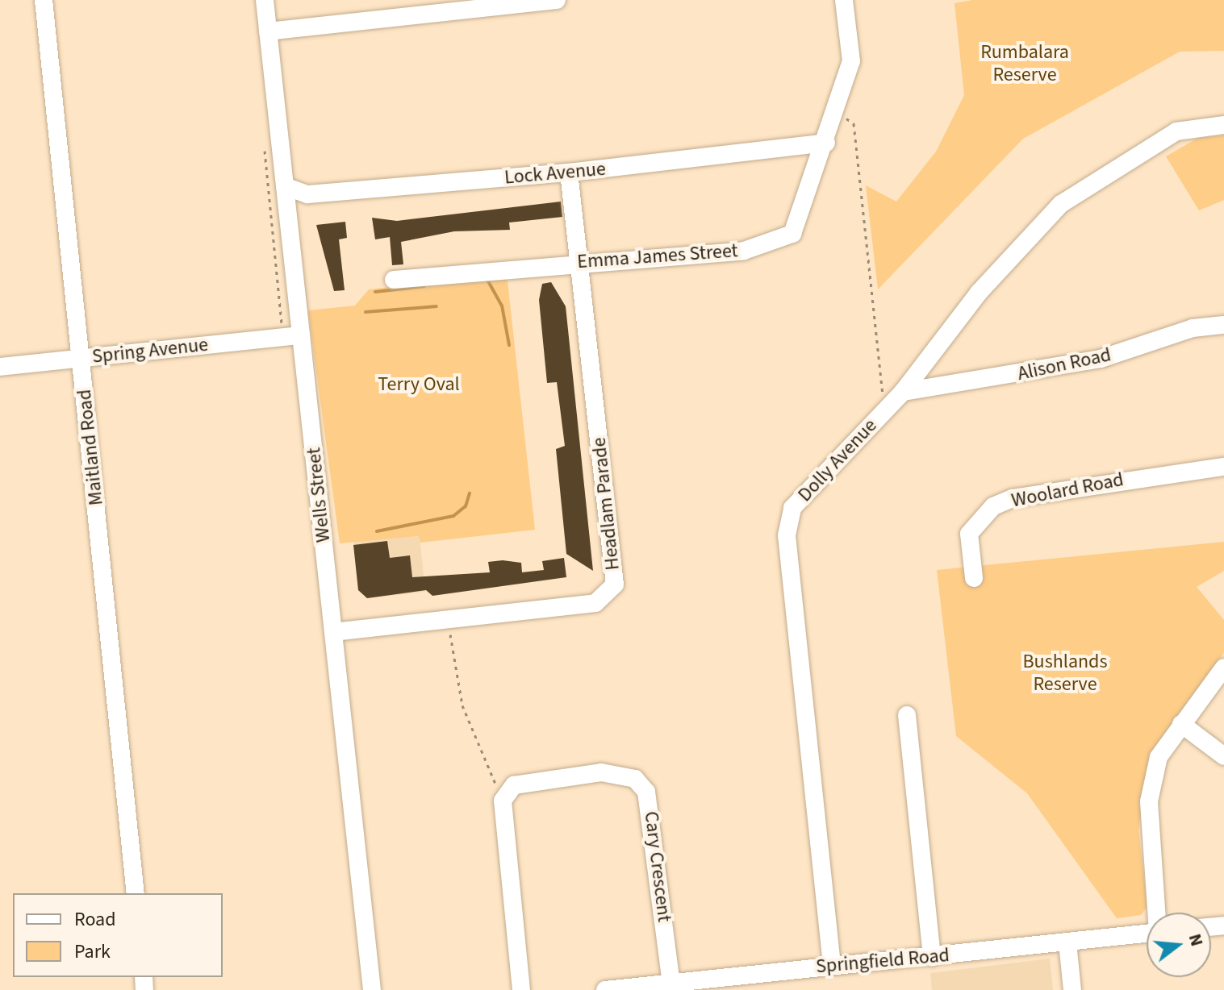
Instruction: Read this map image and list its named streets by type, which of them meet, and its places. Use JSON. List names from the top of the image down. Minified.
{"streets":{"street":["Lock Avenue","Emma James Street","Spring Avenue","Alison Road","Maitland Road","Dolly Avenue","Woolard Road","Wells Street","Headlam Parade","Cary Crescent","Springfield Road"]},"crossings":[["Lock Avenue","Emma James Street"],["Lock Avenue","Wells Street"],["Lock Avenue","Headlam Parade"],["Emma James Street","Headlam Parade"],["Spring Avenue","Maitland Road"],["Spring Avenue","Wells Street"],["Alison Road","Dolly Avenue"],["Dolly Avenue","Springfield Road"],["Wells Street","Headlam Parade"],["Cary Crescent","Springfield Road"]],"parks":["Rumbalara Reserve","Terry Oval","Bushlands Reserve"],"legend":["Road","Park"],"north":"right"}
